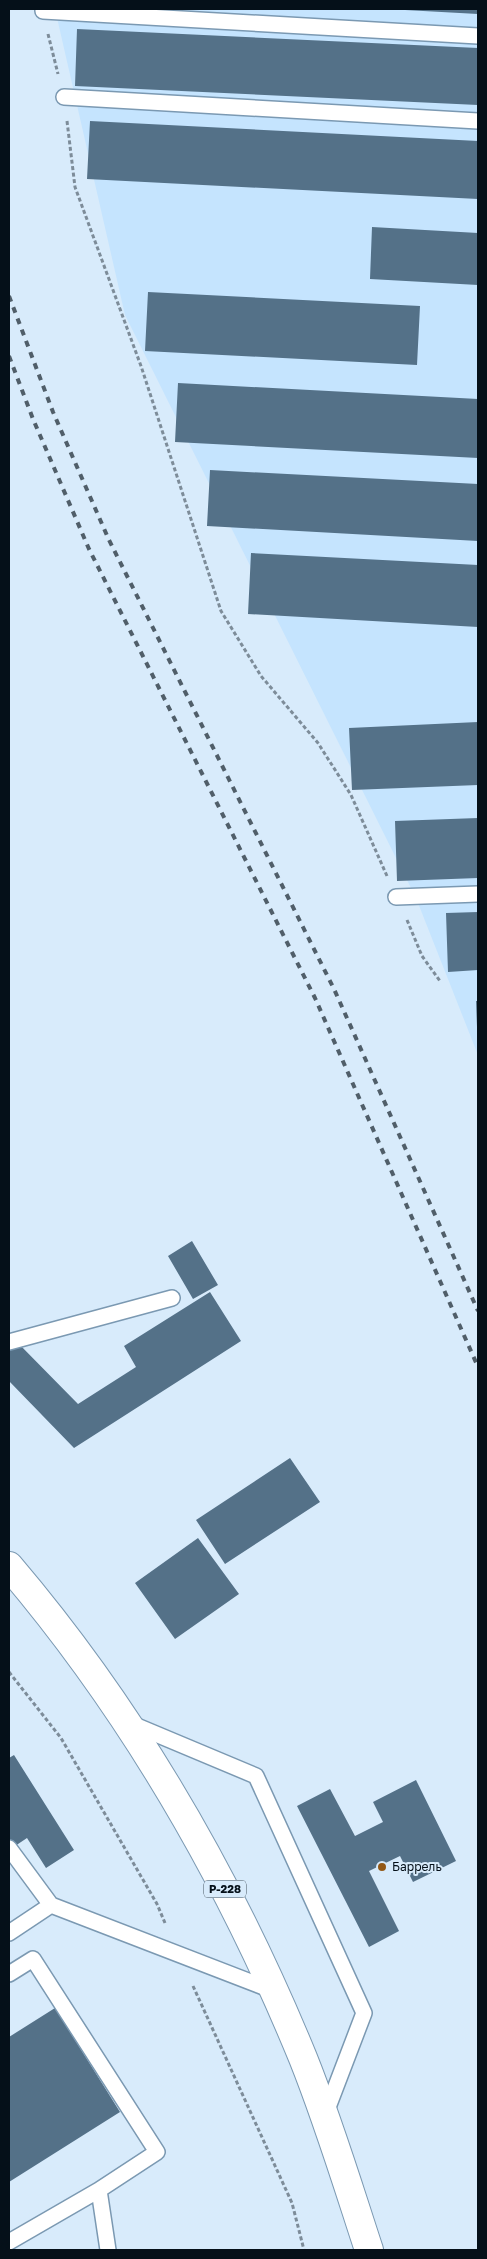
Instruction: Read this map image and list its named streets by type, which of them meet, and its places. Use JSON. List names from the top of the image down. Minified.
{"streets":{"highway":["Р-228"]},"places":["Баррель"]}
